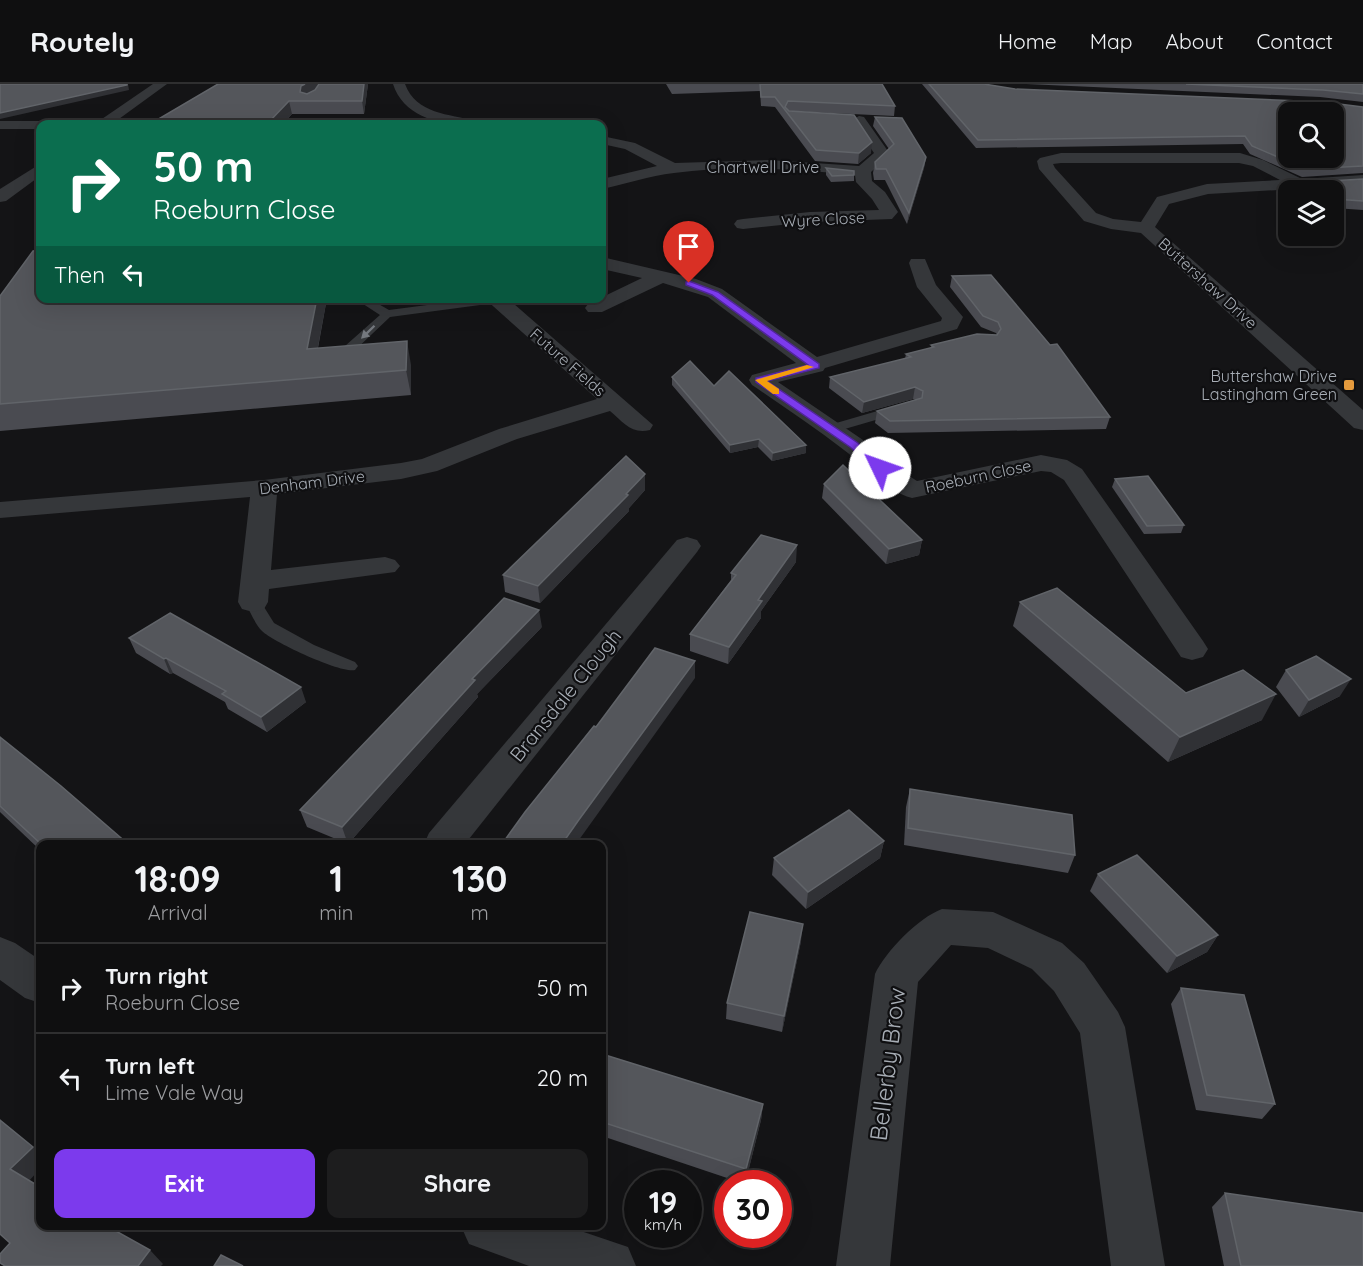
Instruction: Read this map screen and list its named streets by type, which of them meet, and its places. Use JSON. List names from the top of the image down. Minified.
{"streets":{"street":["Chartwell Drive","Wyre Close","Buttershaw Drive","Future Fields","Roeburn Close","Denham Drive","Bransdale Clough","Bellerby Brow"]},"crossings":[["Chartwell Drive","Wyre Close"],["Future Fields","Denham Drive"]],"places":{"transit":["Buttershaw Drive Lastingham Green"]},"page":{"header":"Routely","nav":["Home","Map","About","Contact"],"turn":["50 m","Roeburn Close"],"then":"Then","eta":["18:09","Arrival","1","min","130","m"],"list":[{"name":"Turn right","note":"Roeburn Close","value":"50 m"},{"name":"Turn left","note":"Lime Vale Way","value":"20 m"}],"buttons":["Exit","Share"],"speed":"19 km/h","limit":"30"}}
